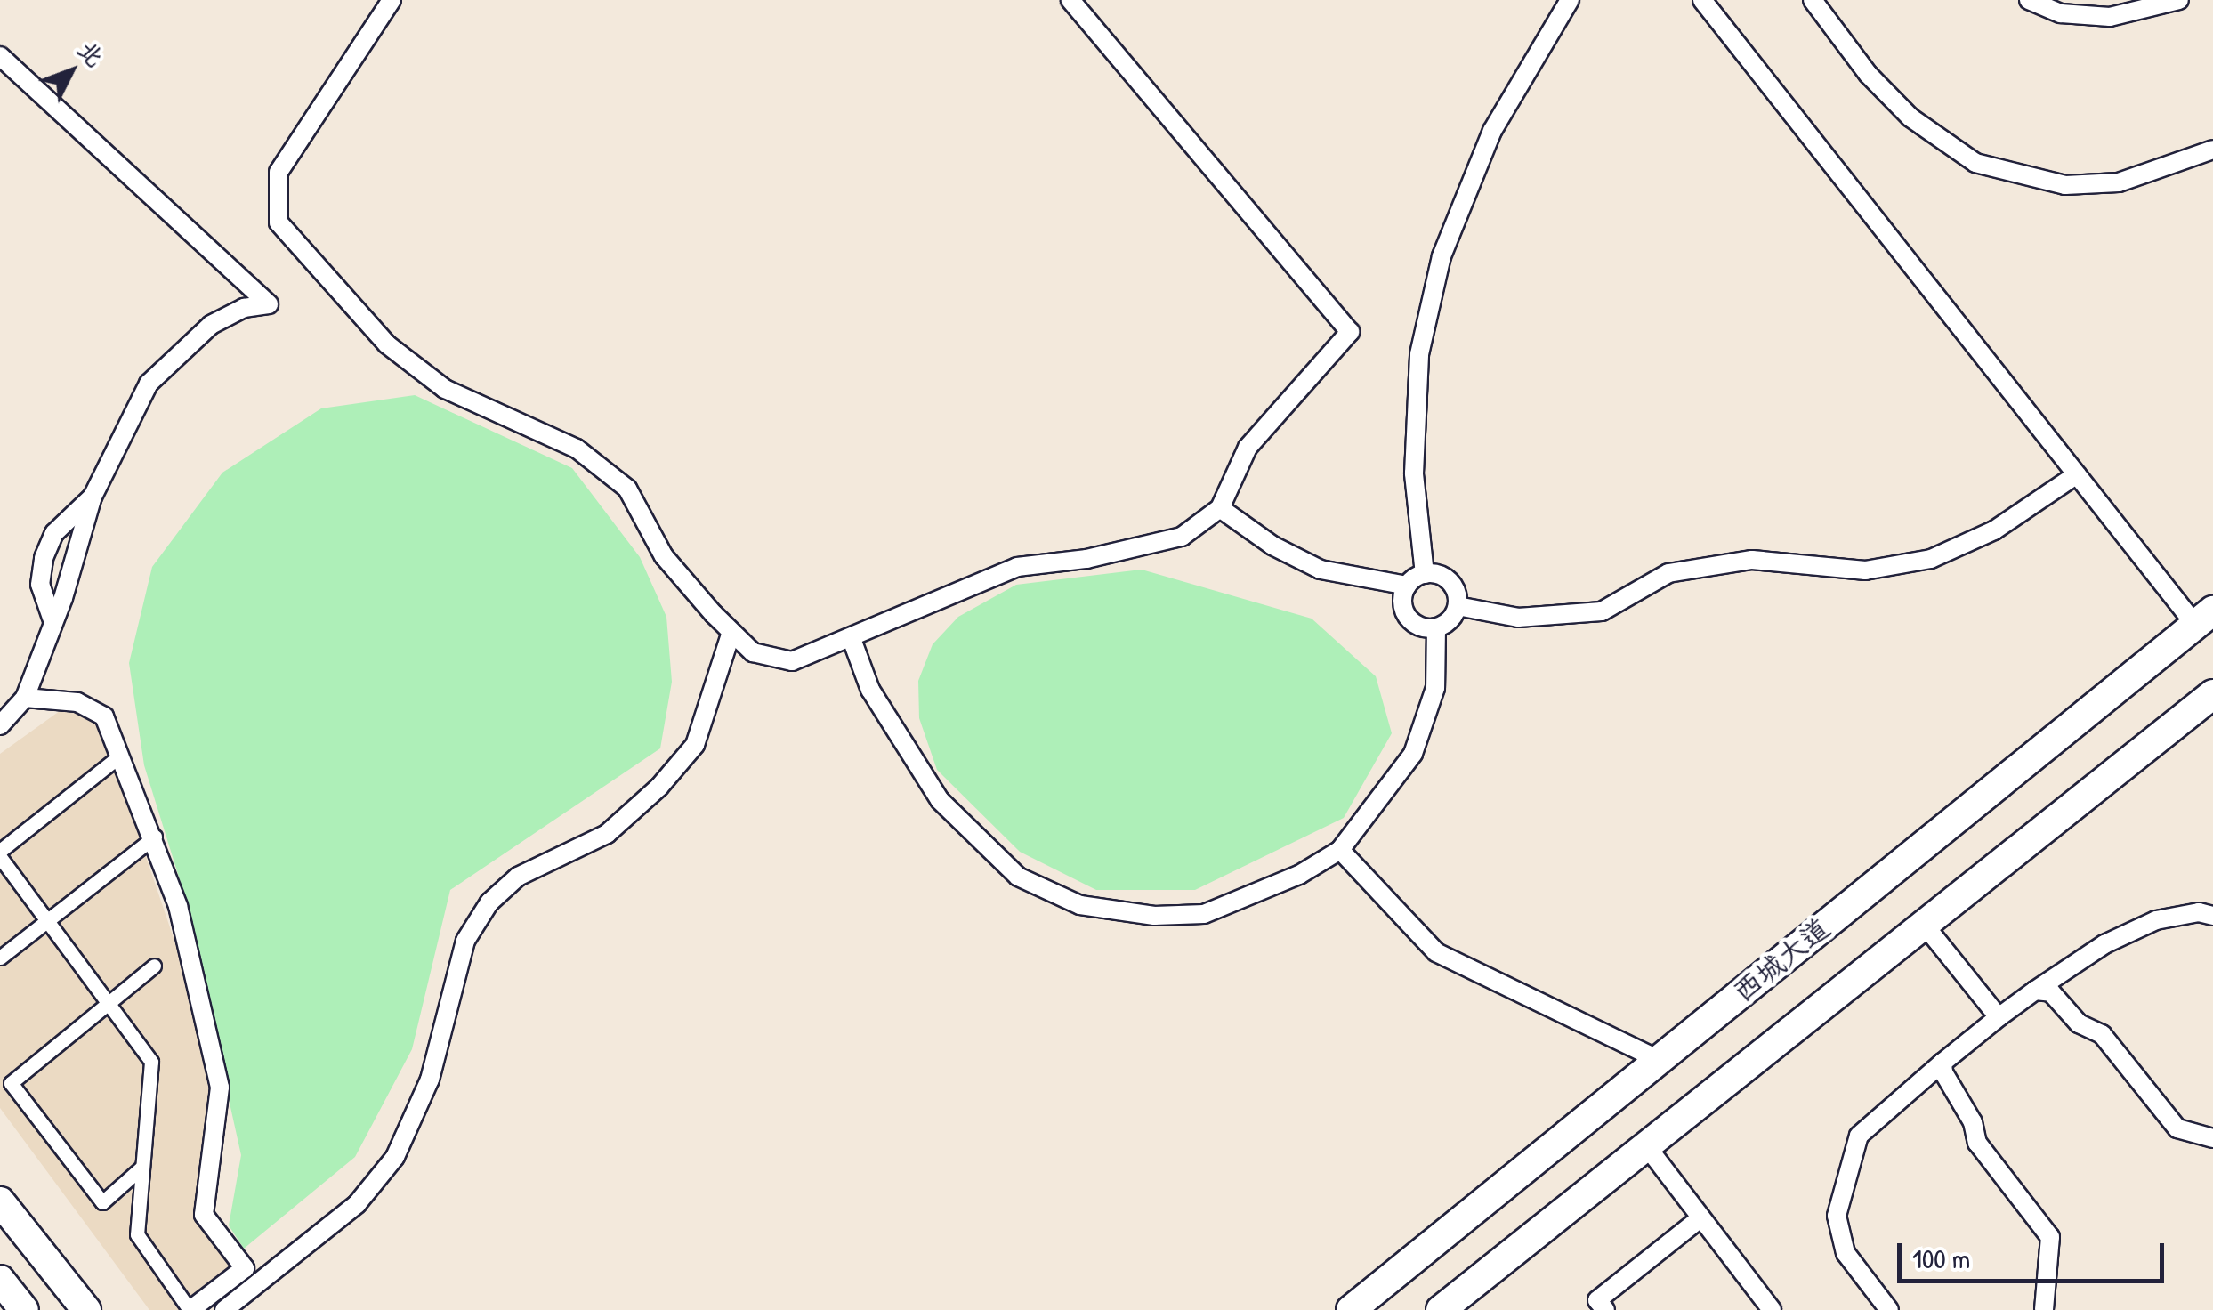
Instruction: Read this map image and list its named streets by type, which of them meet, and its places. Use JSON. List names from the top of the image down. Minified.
{"streets":{"main road":["西城大道"]},"scale_bar":"100 m","north":"top right"}
